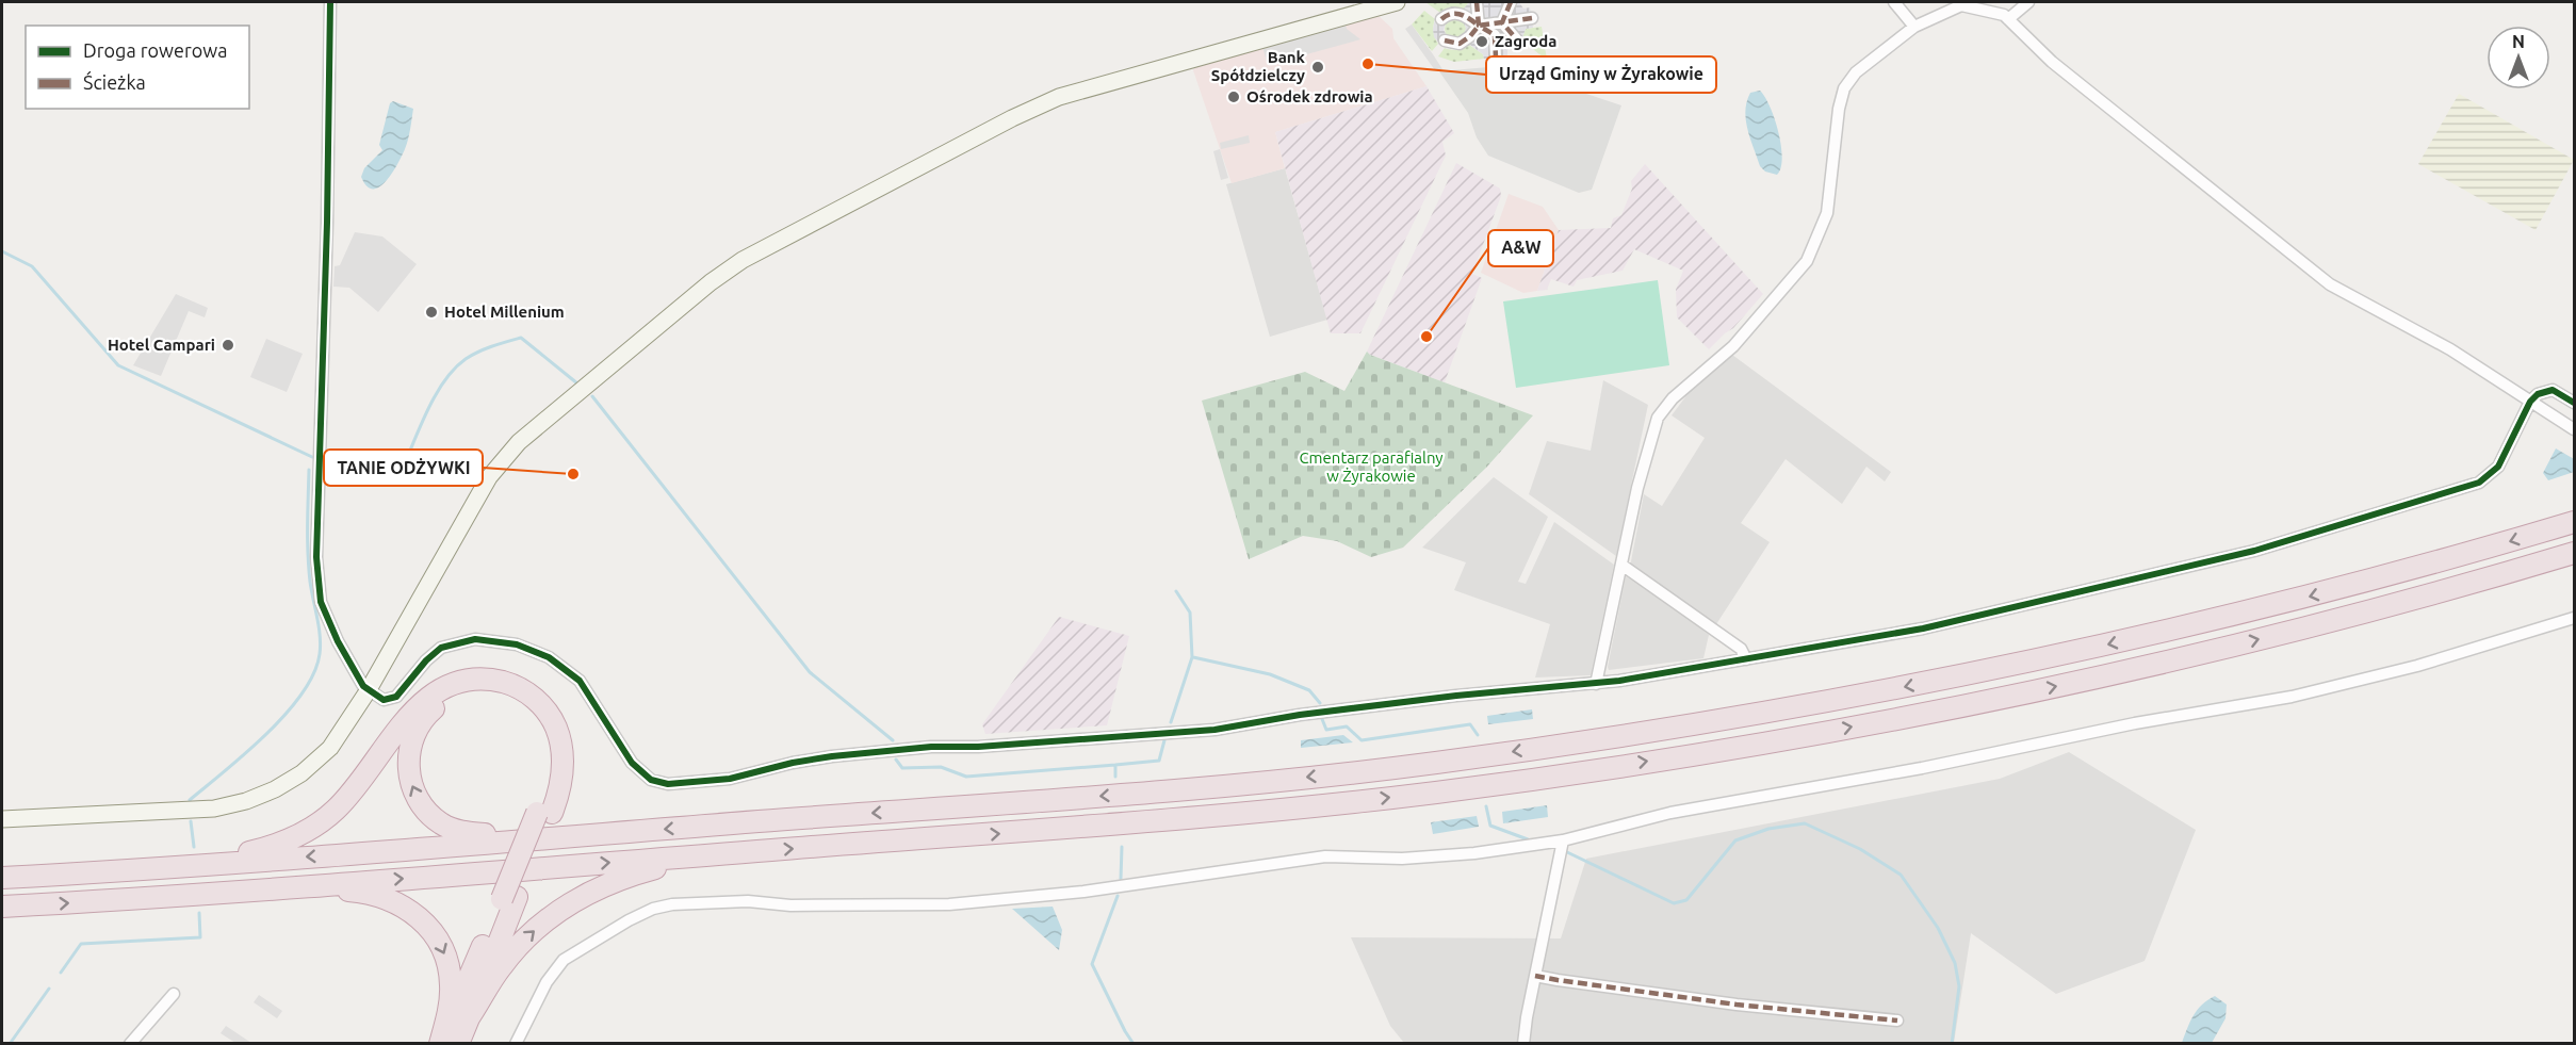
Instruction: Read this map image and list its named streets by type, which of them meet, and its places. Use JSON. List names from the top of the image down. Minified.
{"parks":["Cmentarz parafialny w Żyrakowie"],"places":["Zagroda","Urząd Gminy w Żyrakowie","Bank Spółdzielczy","Ośrodek zdrowia","Hotel Millenium","A&W","Hotel Campari","TANIE ODŻYWKI"],"legend":["Droga rowerowa","Ścieżka"],"north":"top"}
